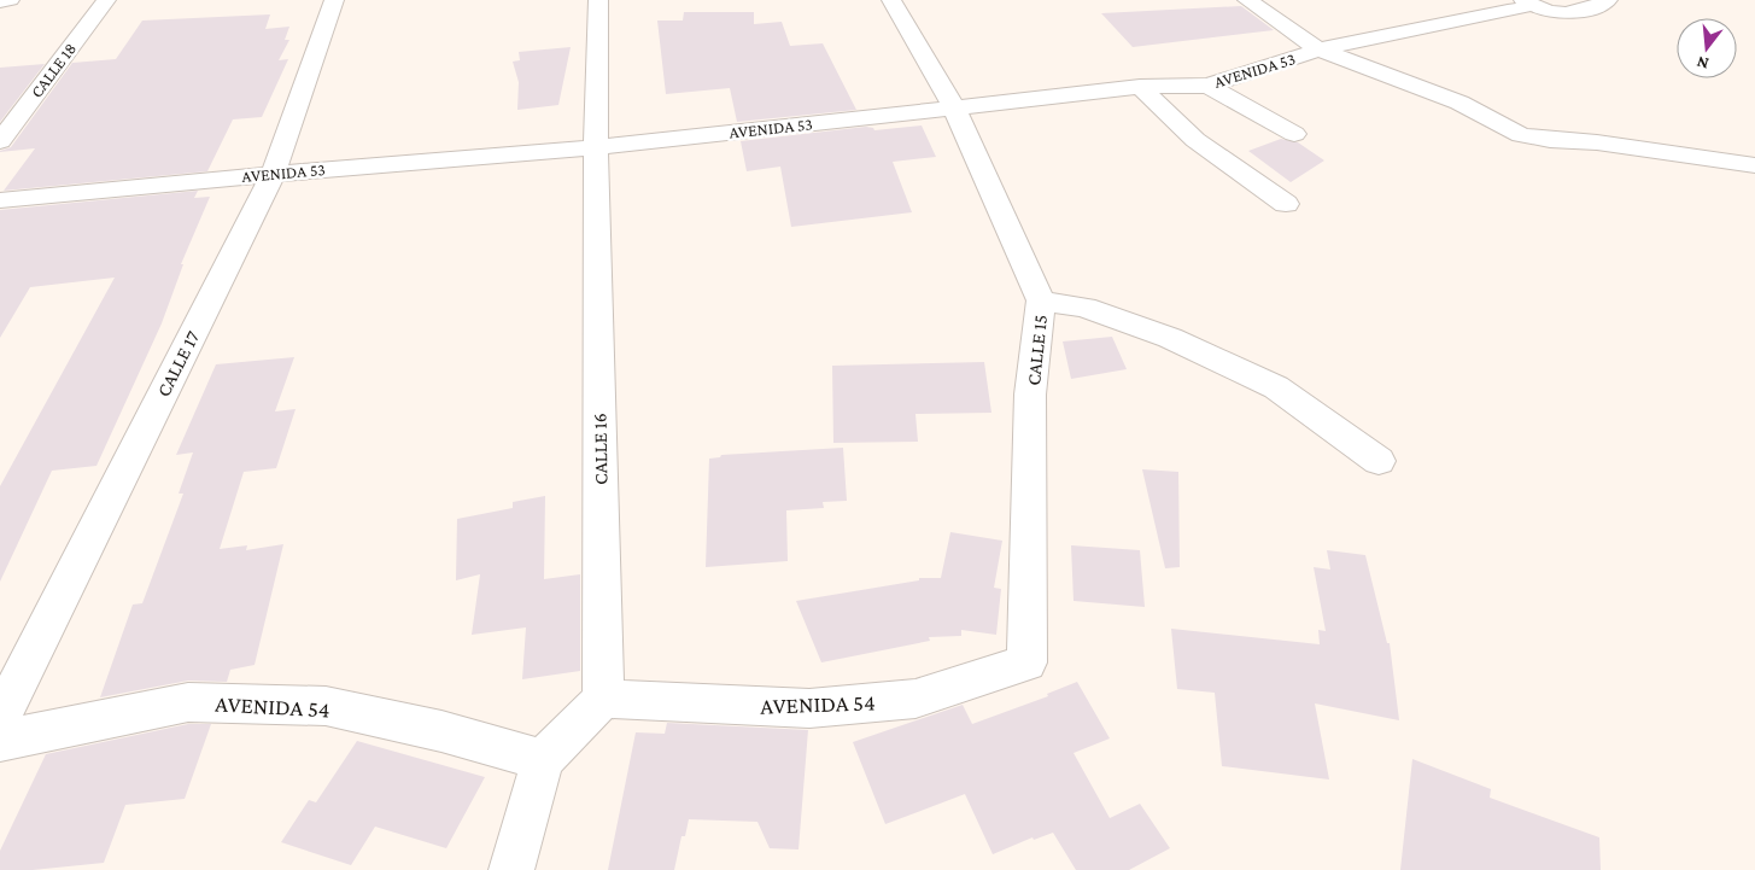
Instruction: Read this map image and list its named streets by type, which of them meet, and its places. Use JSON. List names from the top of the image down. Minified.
{"streets":{"street":["CALLE 18","AVENIDA 53","CALLE 15","CALLE 17","CALLE 16","AVENIDA 54"]},"crossings":[["AVENIDA 53","CALLE 15"],["AVENIDA 53","CALLE 17"],["AVENIDA 53","CALLE 16"],["CALLE 15","AVENIDA 54"],["CALLE 16","AVENIDA 54"]],"north":"bottom"}
